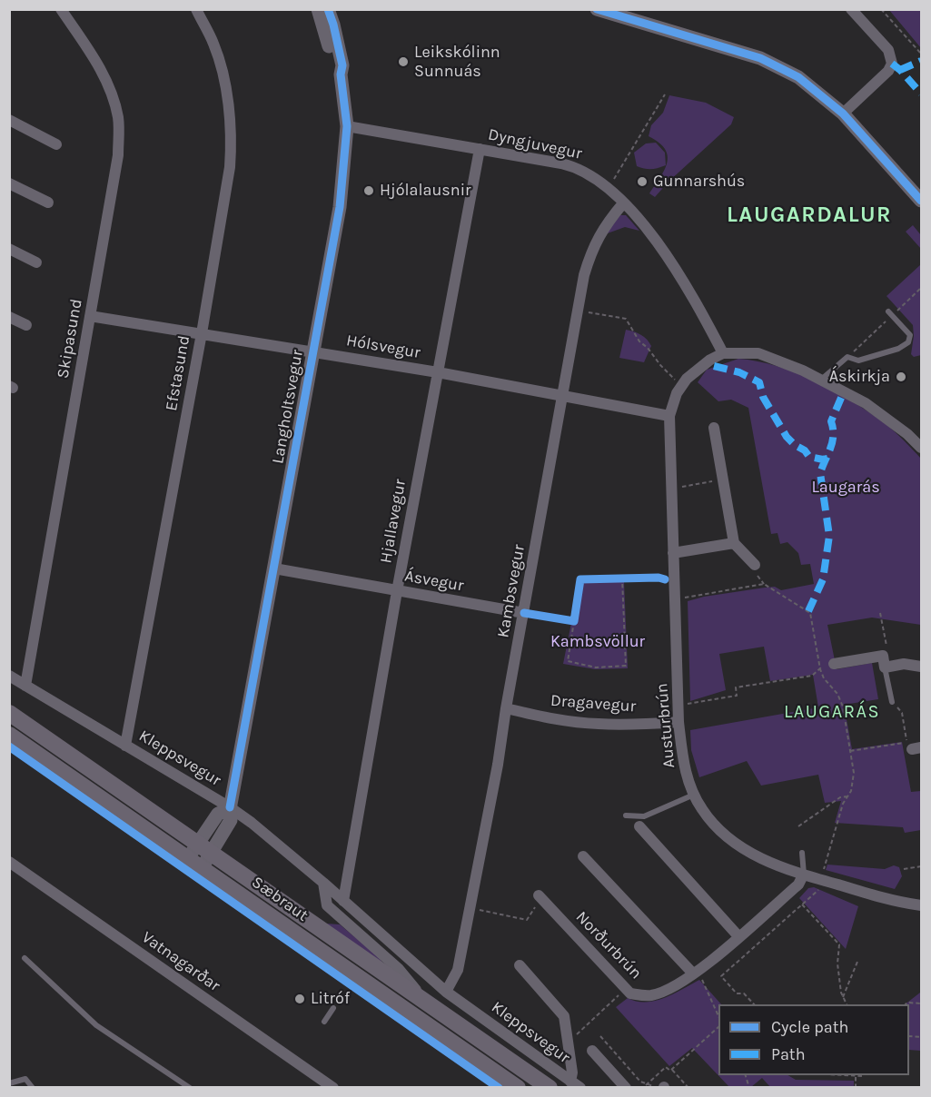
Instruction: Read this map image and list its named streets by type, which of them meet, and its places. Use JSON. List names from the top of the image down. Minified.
{"streets":{"main road":["Sæbraut"],"street":["Dyngjuvegur","Skipasund","Hólsvegur","Efstasund","Langholtsvegur","Hjallavegur","Ásvegur","Kambsvegur","Dragavegur","Austurbrún","Kleppsvegur","Norðurbrún","Vatnagarðar"]},"crossings":[["Dyngjuvegur","Langholtsvegur"],["Dyngjuvegur","Hjallavegur"],["Dyngjuvegur","Kambsvegur"],["Dyngjuvegur","Austurbrún"],["Skipasund","Hólsvegur"],["Skipasund","Kleppsvegur"],["Hólsvegur","Efstasund"],["Hólsvegur","Langholtsvegur"],["Hólsvegur","Hjallavegur"],["Hólsvegur","Kambsvegur"],["Hólsvegur","Austurbrún"],["Efstasund","Kleppsvegur"],["Langholtsvegur","Ásvegur"],["Langholtsvegur","Kleppsvegur"],["Hjallavegur","Ásvegur"],["Hjallavegur","Kleppsvegur"],["Ásvegur","Kambsvegur"],["Kambsvegur","Dragavegur"],["Kambsvegur","Kleppsvegur"],["Dragavegur","Austurbrún"],["Austurbrún","Norðurbrún"]],"districts":["LAUGARDALUR","LAUGARÁS"],"parks":["Laugarás","Kambsvöllur"],"places":["Leikskólinn Sunnuás","Gunnarshús","Hjólalausnir","Áskirkja","Litróf"],"legend":["Cycle path","Path"]}
